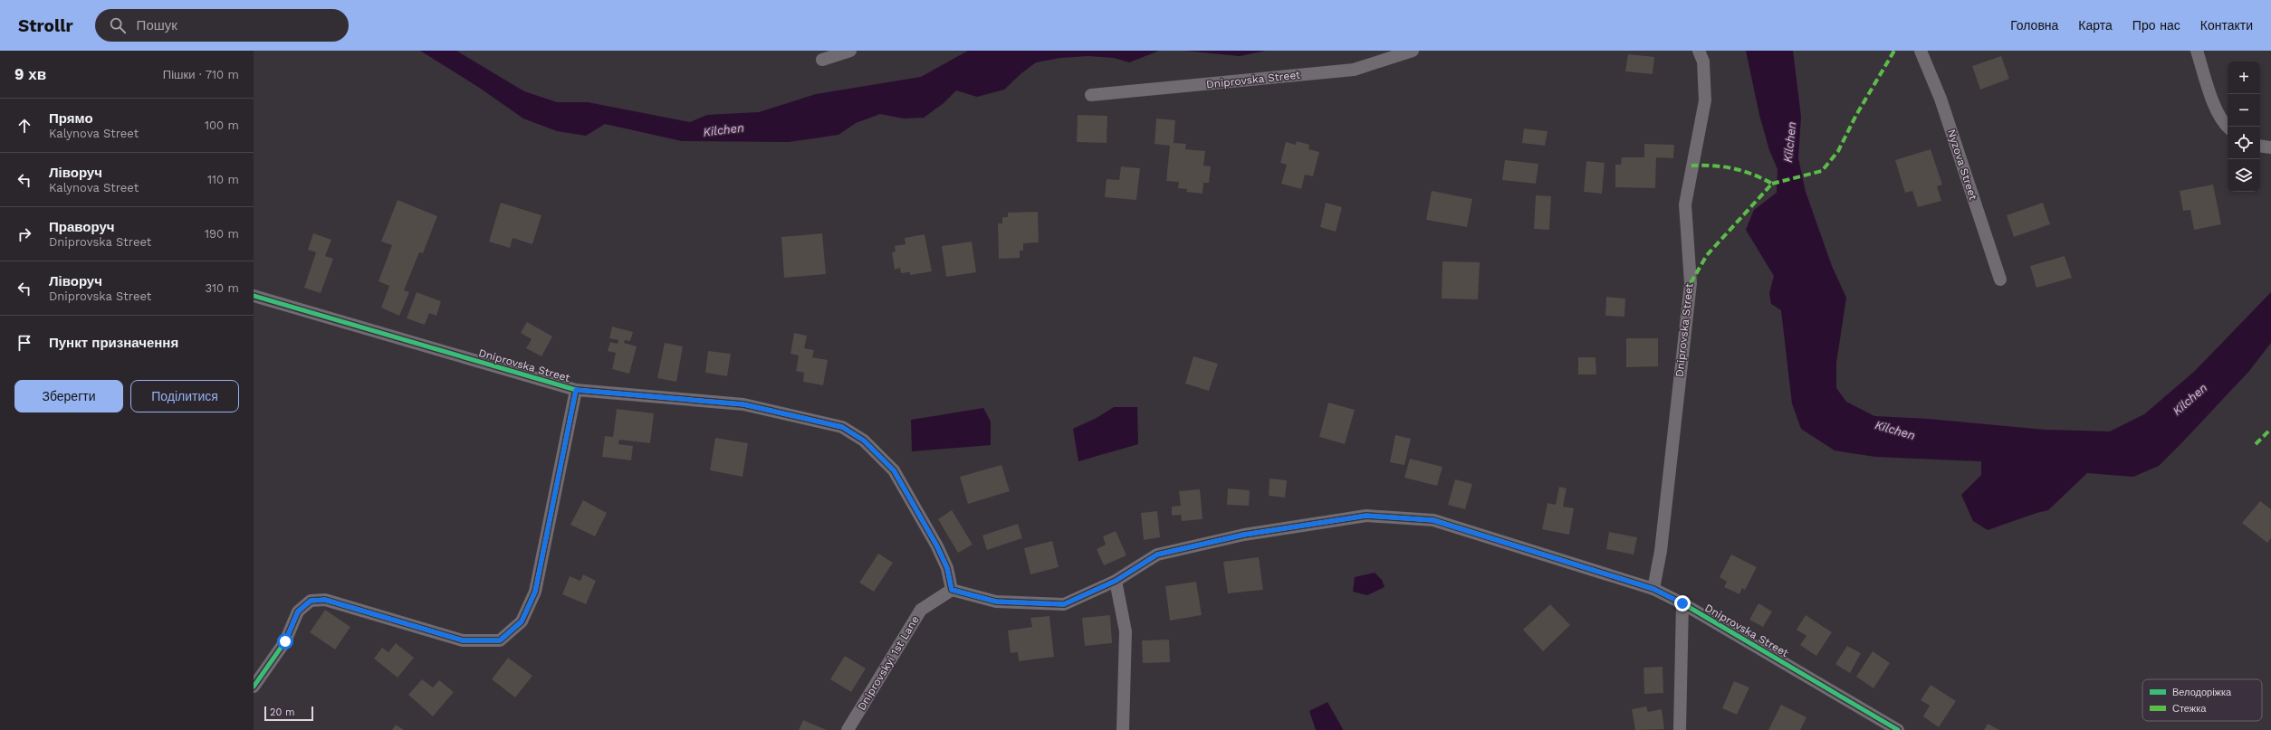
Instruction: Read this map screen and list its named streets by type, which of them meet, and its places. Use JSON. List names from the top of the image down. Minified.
{"streets":{"street":["Dniprovska Street","Nyzova Street","Dniprovskyi 1st Lane"]},"crossings":[["Dniprovska Street","Dniprovskyi 1st Lane"]],"water":["Kilchen"],"legend":["Велодоріжка","Стежка"],"scale_bar":"20 m","page":{"header":"Strollr","search":"Пошук","nav":["Головна","Карта","Про нас","Контакти"],"heading":["9 хв","Пішки · 710 m"],"map_buttons":["+","−"],"list":[["Прямо","Kalynova Street","100 m"],["Ліворуч","Kalynova Street","110 m"],["Праворуч","Dniprovska Street","190 m"],["Ліворуч","Dniprovska Street","310 m"],"Пункт призначення"],"buttons":["Зберегти","Поділитися"],"scale":"20 m"}}
